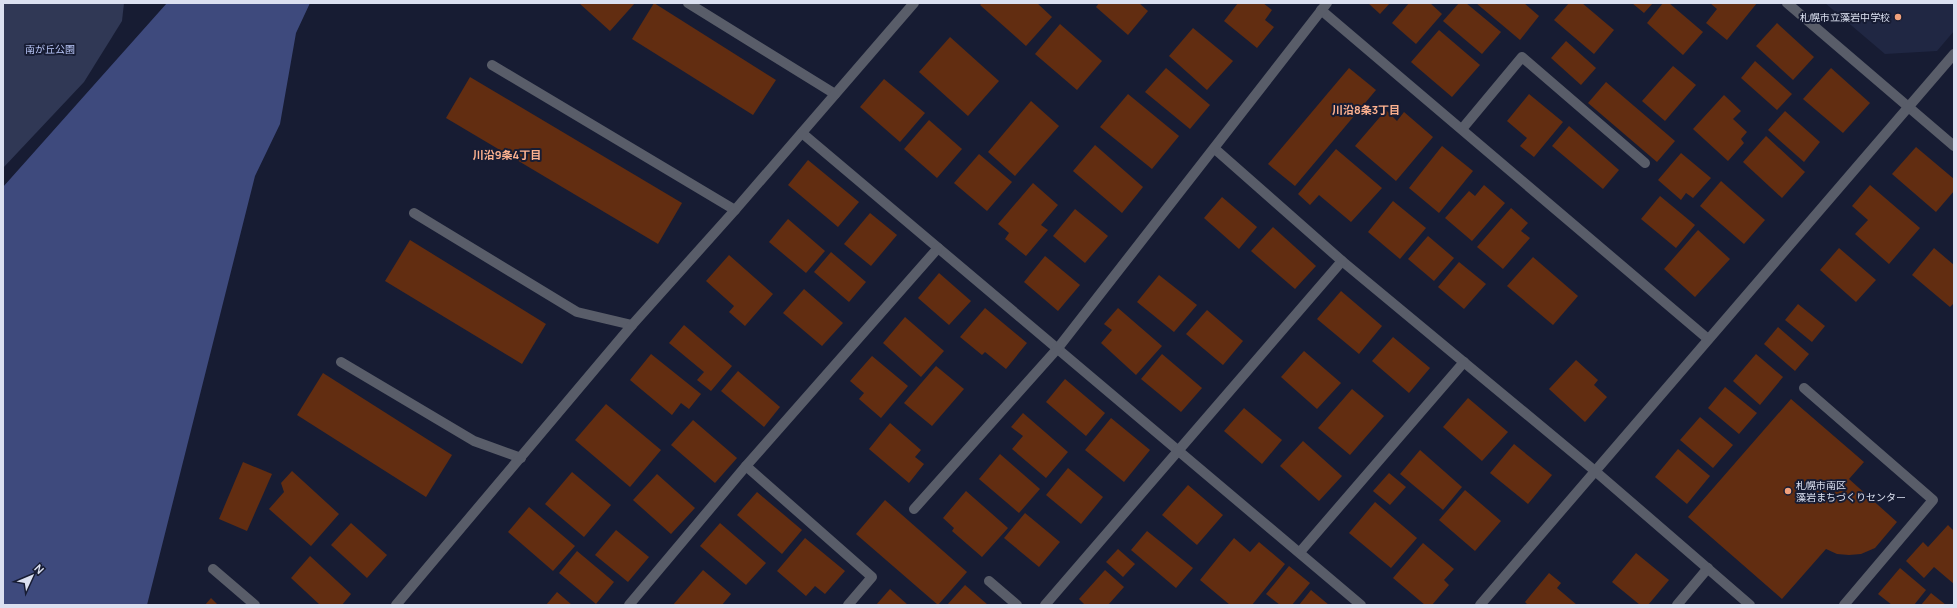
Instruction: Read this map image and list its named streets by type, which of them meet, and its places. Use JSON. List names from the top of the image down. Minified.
{"districts":["川沿8条3丁目","川沿9条4丁目"],"parks":["南が丘公園"],"places":["札幌市立藻岩中学校","札幌市南区 藻岩まちづくりセンター"],"north":"top right"}
